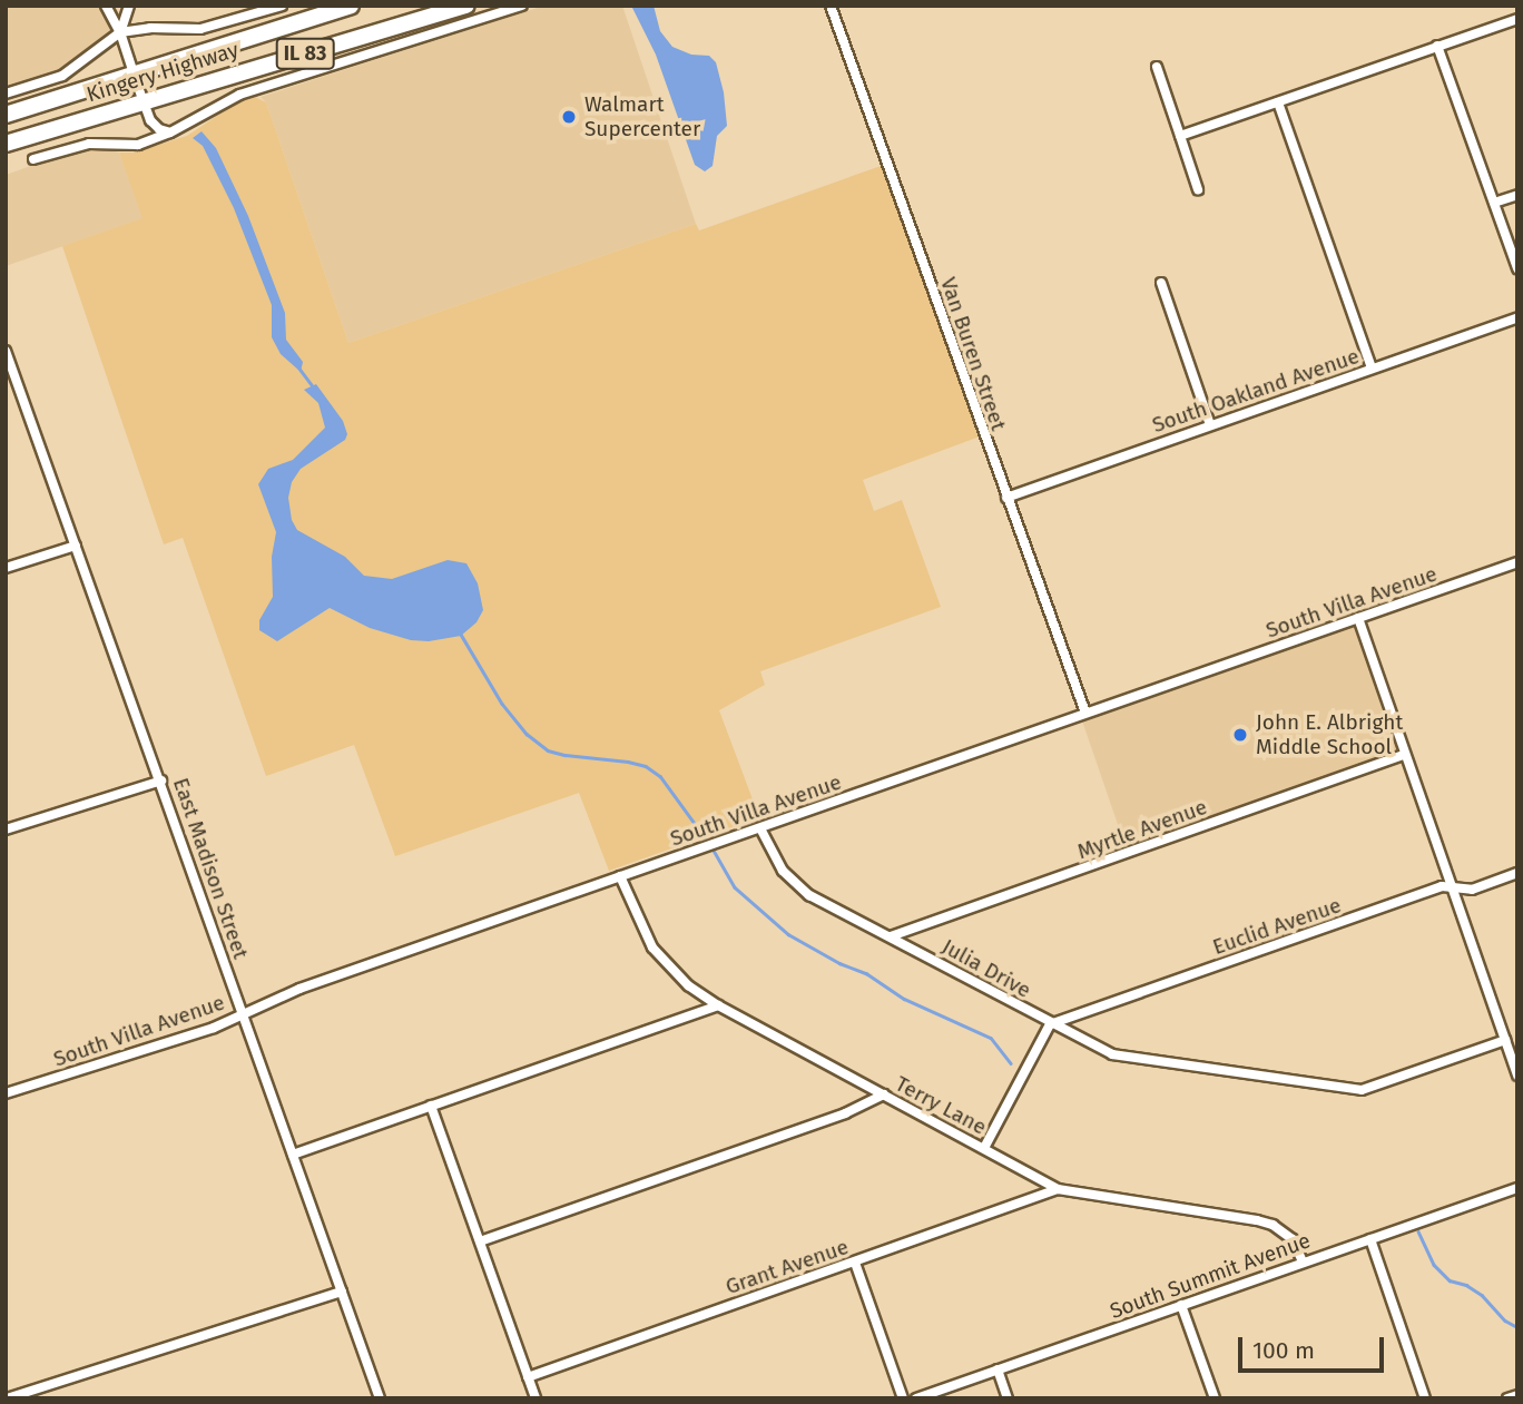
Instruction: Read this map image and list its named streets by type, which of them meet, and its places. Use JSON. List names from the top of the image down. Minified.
{"streets":{"highway":["IL 83","Kingery Highway"],"street":["Van Buren Street","South Oakland Avenue","South Villa Avenue","Myrtle Avenue","East Madison Street","Euclid Avenue","Julia Drive","Terry Lane","Grant Avenue","South Summit Avenue"]},"crossings":[["Van Buren Street","South Oakland Avenue"],["Van Buren Street","South Villa Avenue"],["South Villa Avenue","East Madison Street"],["South Villa Avenue","Julia Drive"],["South Villa Avenue","Terry Lane"],["Myrtle Avenue","Julia Drive"],["Euclid Avenue","Julia Drive"],["Terry Lane","Grant Avenue"],["Terry Lane","South Summit Avenue"]],"places":["Walmart Supercenter","John E. Albright Middle School"],"scale_bar":"100 m"}
